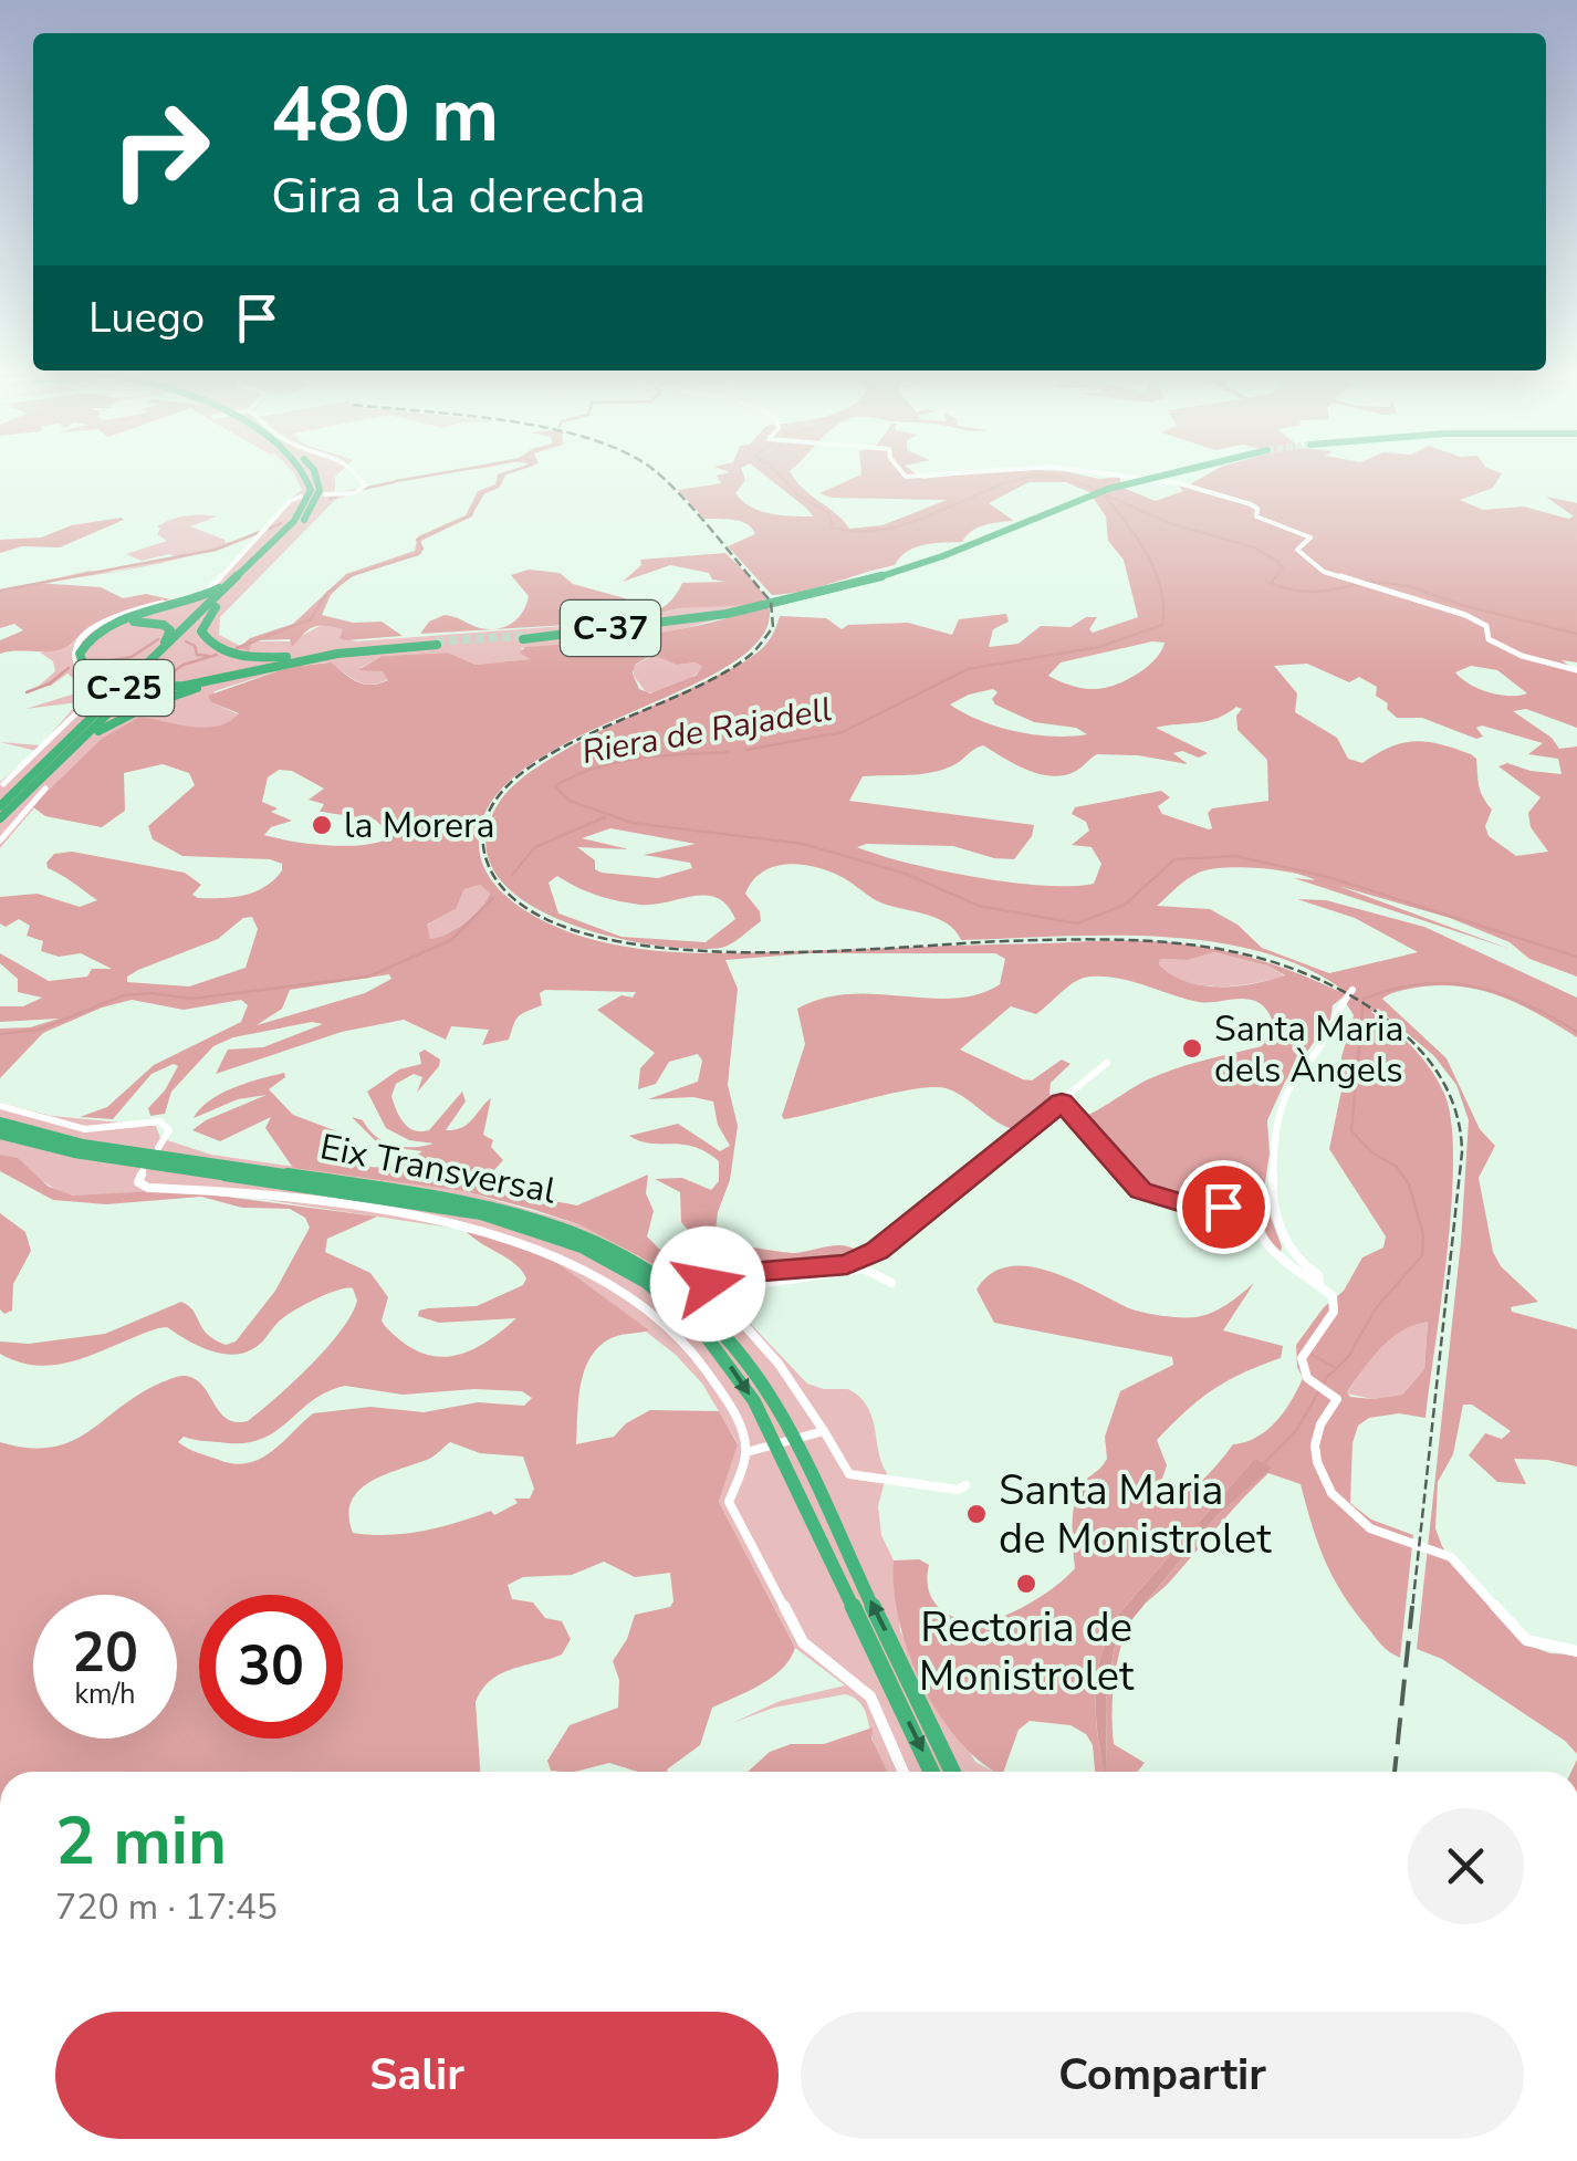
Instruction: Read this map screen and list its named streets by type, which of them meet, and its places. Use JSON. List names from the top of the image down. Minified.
{"streets":{"highway":["C-37","C-25","Eix Transversal"]},"water":["Riera de Rajadell"],"places":["la Morera","Santa Maria dels Àngels","Santa Maria de Monistrolet","Rectoria de Monistrolet"],"page":{"turn":["480 m","Gira a la derecha"],"then":"Luego","speed":"20 km/h","limit":"30","heading":["2 min","720 m · 17:45"],"buttons":["Salir","Compartir"]}}
